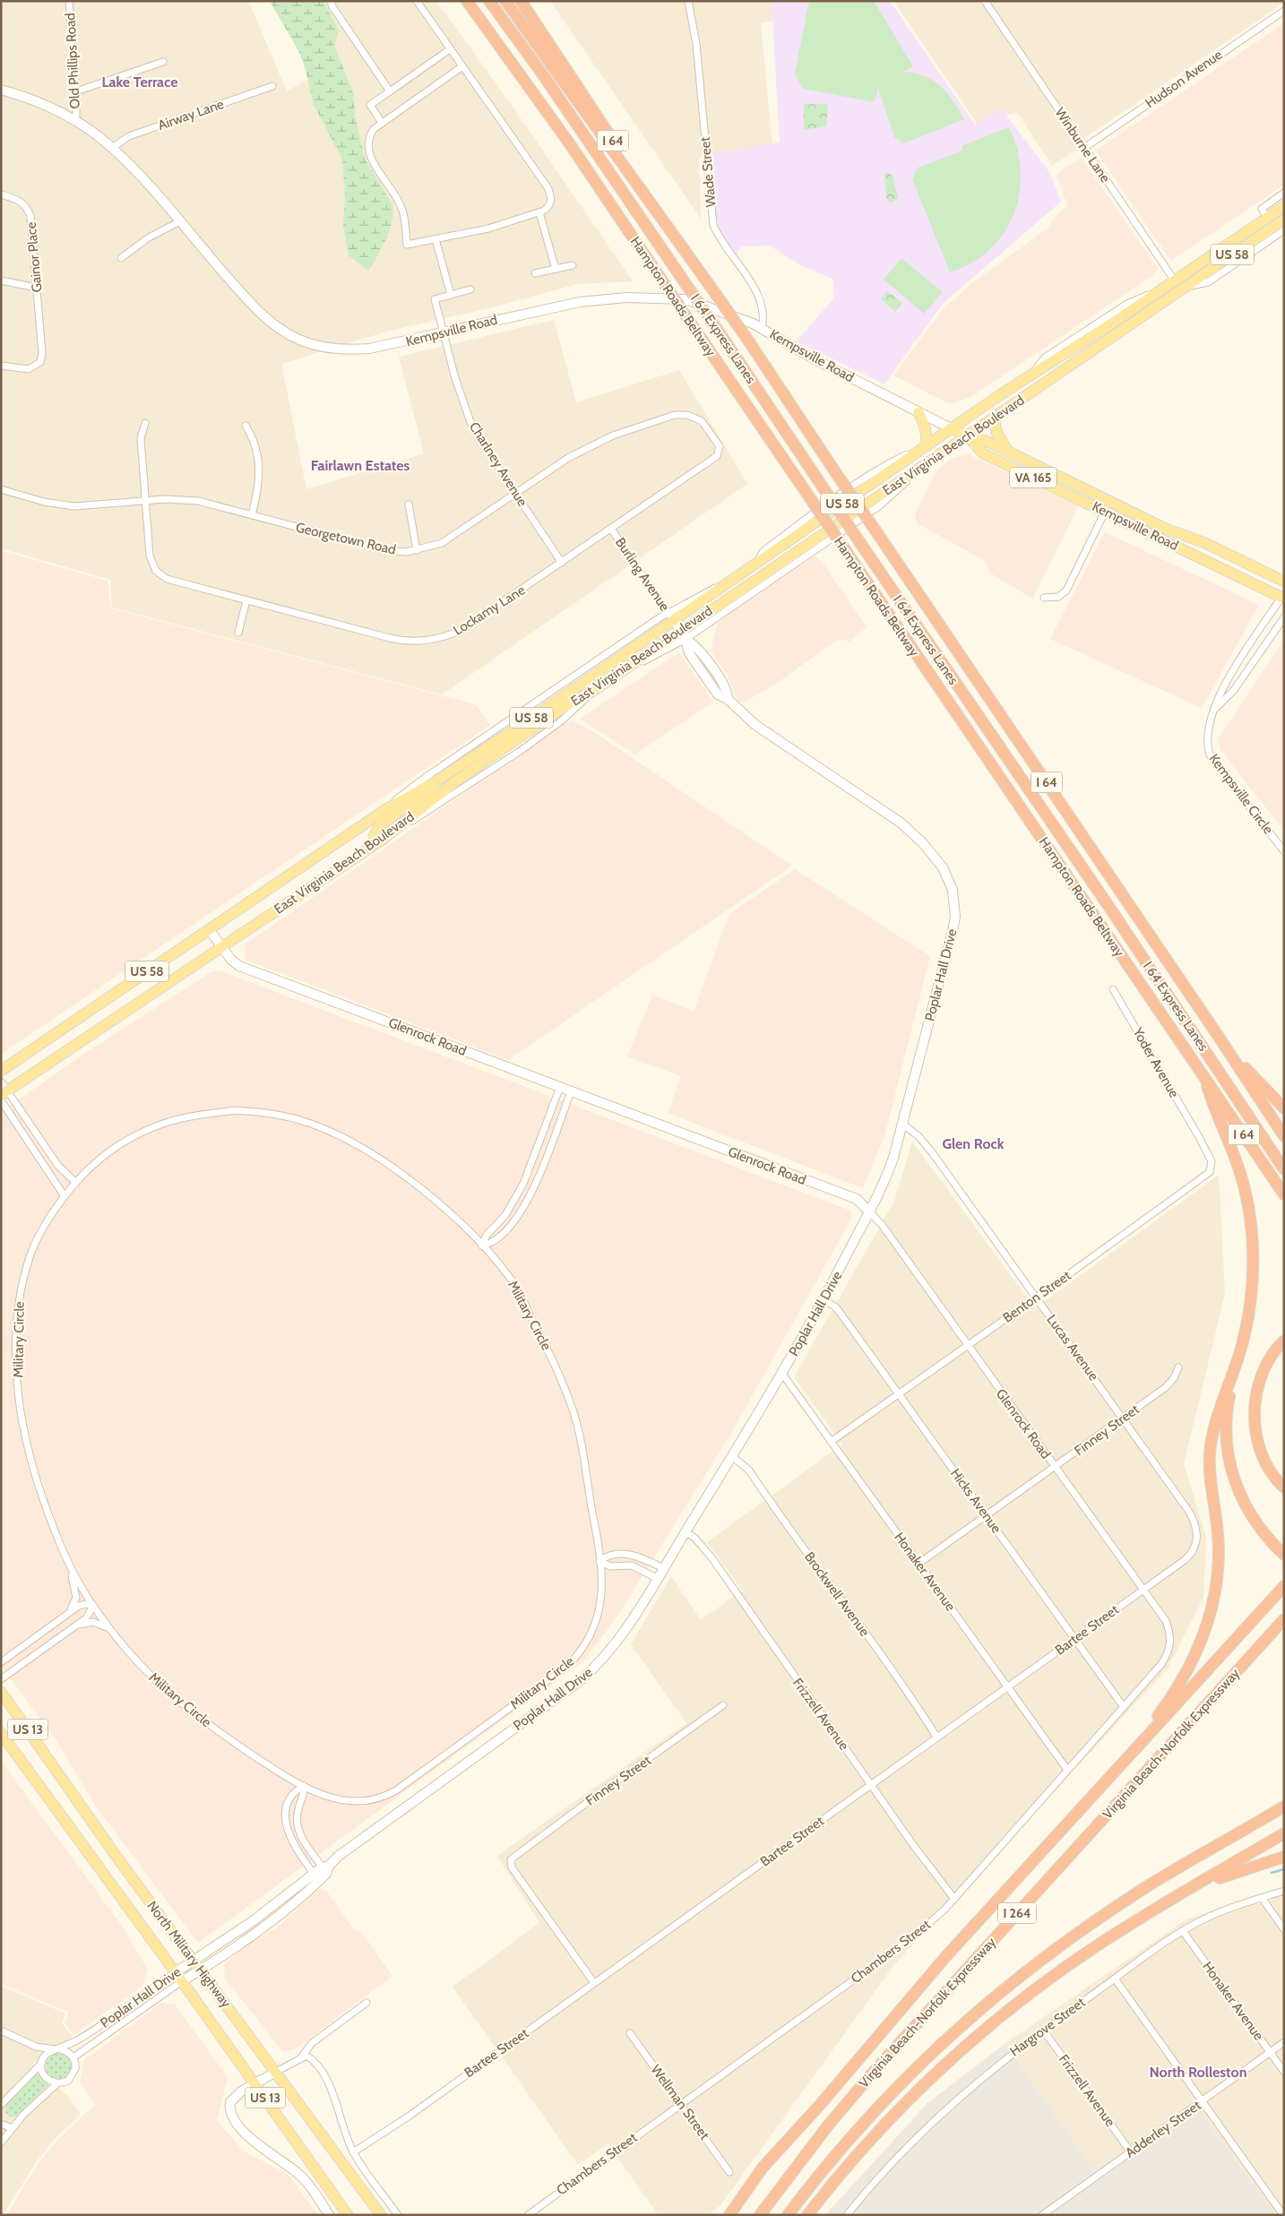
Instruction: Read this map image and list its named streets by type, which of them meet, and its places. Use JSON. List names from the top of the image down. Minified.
{"streets":{"highway":["I 64","Hampton Roads Beltway","I 64 Express Lanes","Virginia Beach-Norfolk Expressway","I 264"],"main road":["US 58","Kempsville Road","East Virginia Beach Boulevard","VA 165","US 13","North Military Highway"],"street":["Old Phillips Road","Hudson Avenue","Airway Lane","Winburne Lane","Wade Street","Gainor Place","Charlney Avenue","Georgetown Road","Burling Avenue","Lockamy Lane","Kempsville Circle","Poplar Hall Drive","Glenrock Road","Yoder Avenue","Benton Street","Military Circle","Lucas Avenue","Finney Street","Hicks Avenue","Honaker Avenue","Brockwell Avenue","Bartee Street","Frizzell Avenue","Chambers Street","Hargrove Street","Wellman Street","Adderley Street"]},"crossings":[["Old Phillips Road","Kempsville Road"],["Hudson Avenue","Winburne Lane"],["Airway Lane","Kempsville Road"],["Winburne Lane","East Virginia Beach Boulevard"],["Wade Street","Kempsville Road"],["Kempsville Road","East Virginia Beach Boulevard"],["Kempsville Road","Charlney Avenue"],["Kempsville Road","Kempsville Circle"],["East Virginia Beach Boulevard","Burling Avenue"],["East Virginia Beach Boulevard","Poplar Hall Drive"],["East Virginia Beach Boulevard","Glenrock Road"],["Charlney Avenue","Georgetown Road"],["Charlney Avenue","Lockamy Lane"],["Georgetown Road","Lockamy Lane"],["Burling Avenue","Lockamy Lane"],["Burling Avenue","Poplar Hall Drive"],["Poplar Hall Drive","Glenrock Road"],["Poplar Hall Drive","Lucas Avenue"],["Poplar Hall Drive","Hicks Avenue"],["Poplar Hall Drive","Honaker Avenue"],["Poplar Hall Drive","Brockwell Avenue"],["Poplar Hall Drive","Frizzell Avenue"],["Poplar Hall Drive","North Military Highway"],["Glenrock Road","Benton Street"],["Glenrock Road","Finney Street"],["Glenrock Road","Bartee Street"],["Glenrock Road","Chambers Street"],["Yoder Avenue","Benton Street"],["Benton Street","Lucas Avenue"],["Benton Street","Hicks Avenue"],["Benton Street","Honaker Avenue"],["Lucas Avenue","Finney Street"],["Lucas Avenue","Bartee Street"],["Finney Street","Hicks Avenue"],["Finney Street","Honaker Avenue"],["Finney Street","Bartee Street"],["Hicks Avenue","Bartee Street"],["Hicks Avenue","Chambers Street"],["Honaker Avenue","Bartee Street"],["Honaker Avenue","Chambers Street"],["Honaker Avenue","Hargrove Street"],["Honaker Avenue","Adderley Street"],["Brockwell Avenue","Bartee Street"],["Bartee Street","Frizzell Avenue"],["Frizzell Avenue","Chambers Street"],["Frizzell Avenue","Hargrove Street"],["Frizzell Avenue","Adderley Street"],["Chambers Street","Wellman Street"]],"districts":["Lake Terrace","Fairlawn Estates","Glen Rock","North Rolleston"]}
